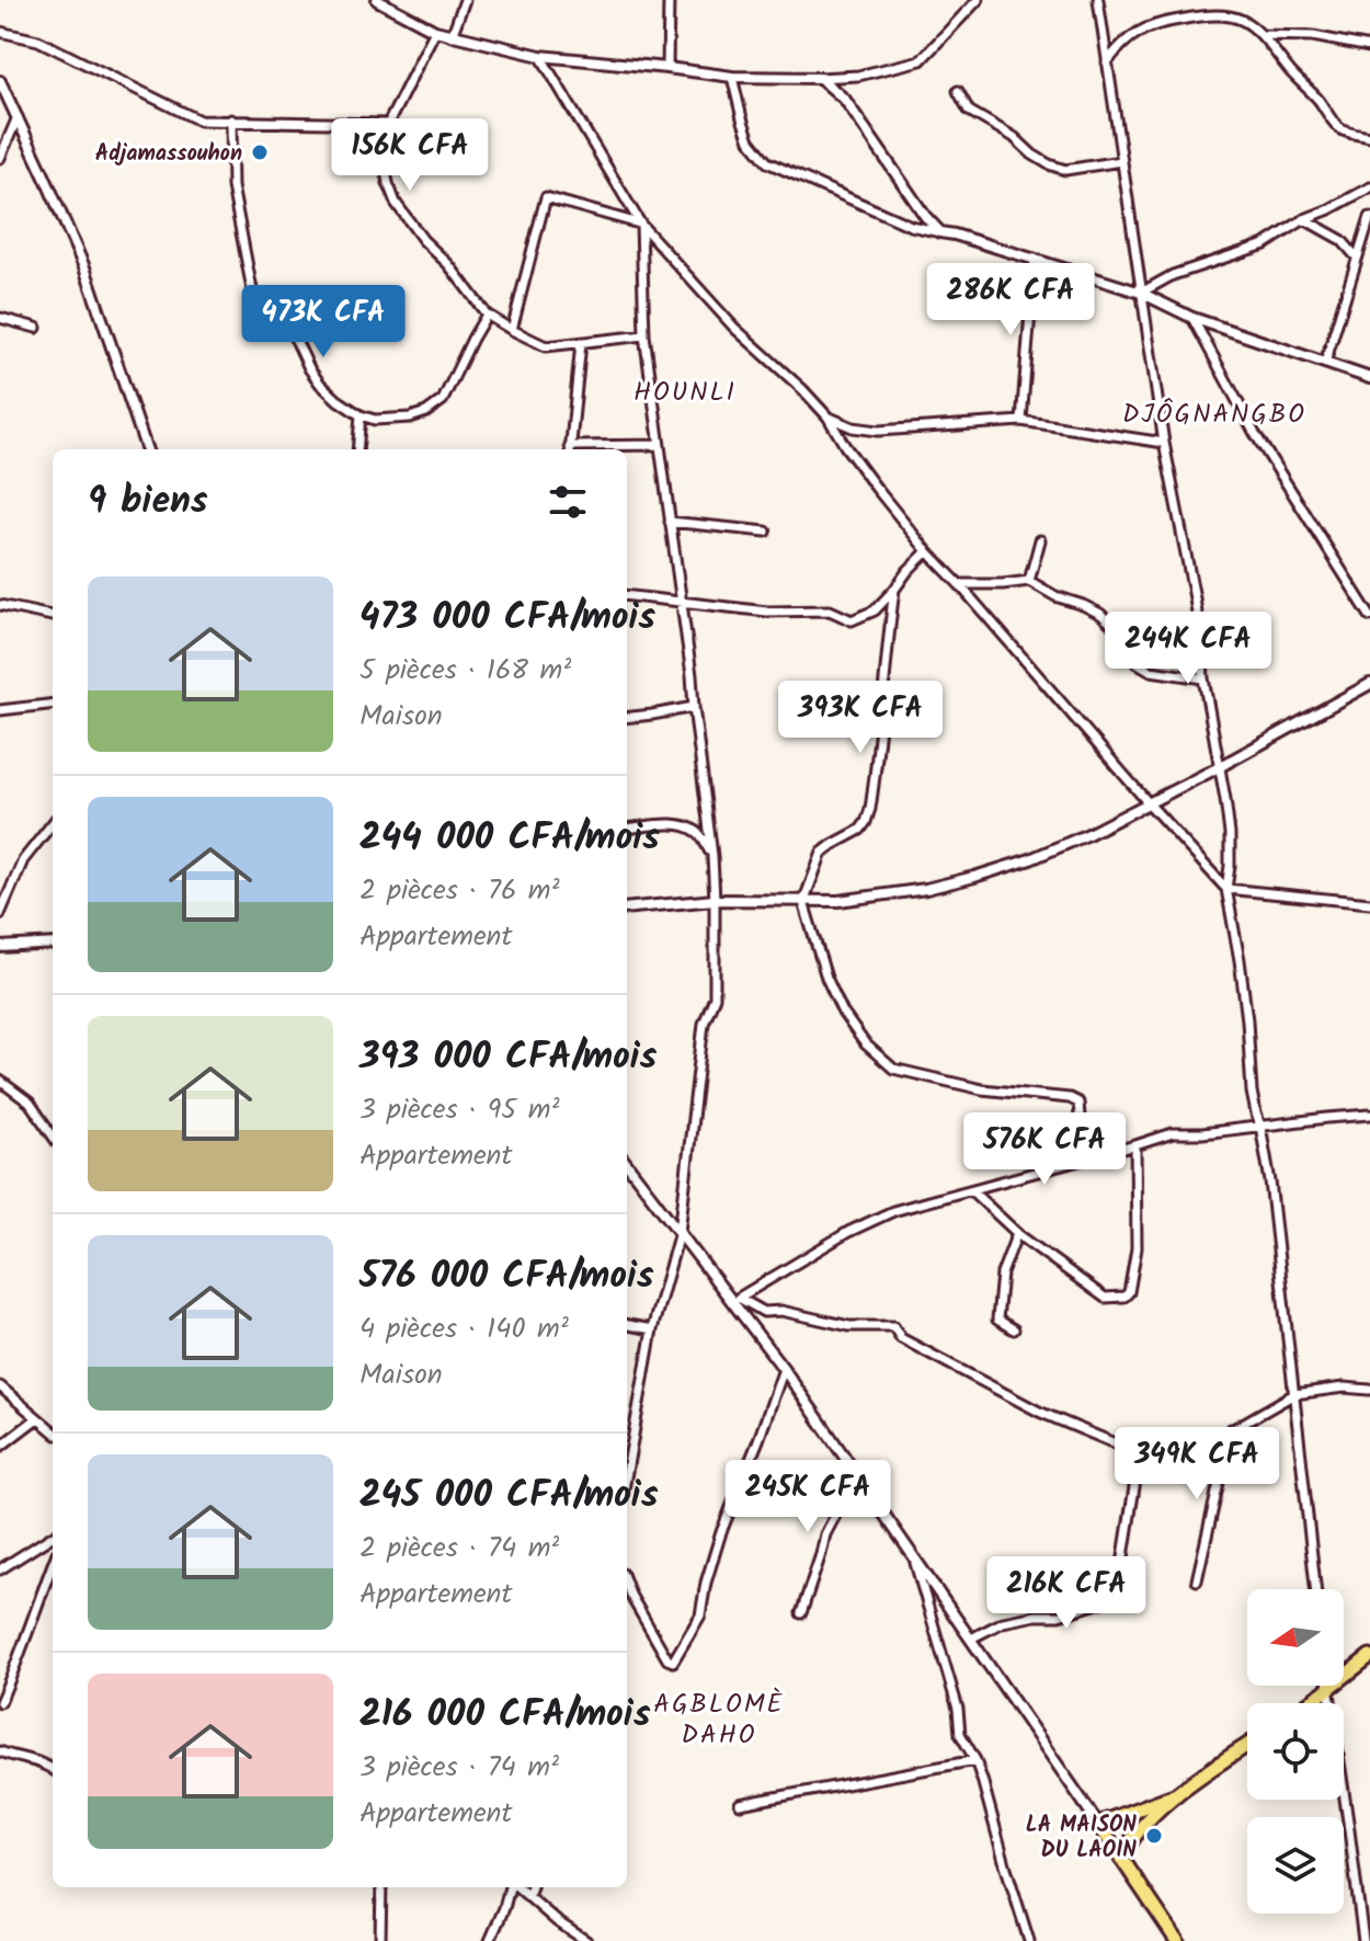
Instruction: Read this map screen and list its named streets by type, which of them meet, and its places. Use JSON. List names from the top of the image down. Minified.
{"districts":["HOUNLI","DJÔGNANGBO","AGBLOMÈ DAHO"],"places":["Adjamassouhon","LA MAISON DU LAOIN"],"north":"left","page":{"price":["156K CFA","286K CFA","473K CFA","244K CFA","393K CFA","576K CFA","349K CFA","245K CFA","216K CFA"],"heading":"9 biens","list":[{"name":"473 000 CFA/mois","note":"5 pièces · 168 m² · Maison"},{"name":"244 000 CFA/mois","note":"2 pièces · 76 m² · Appartement"},{"name":"393 000 CFA/mois","note":"3 pièces · 95 m² · Appartement"},{"name":"576 000 CFA/mois","note":"4 pièces · 140 m² · Maison"},{"name":"245 000 CFA/mois","note":"2 pièces · 74 m² · Appartement"},{"name":"216 000 CFA/mois","note":"3 pièces · 74 m² · Appartement"}]}}
